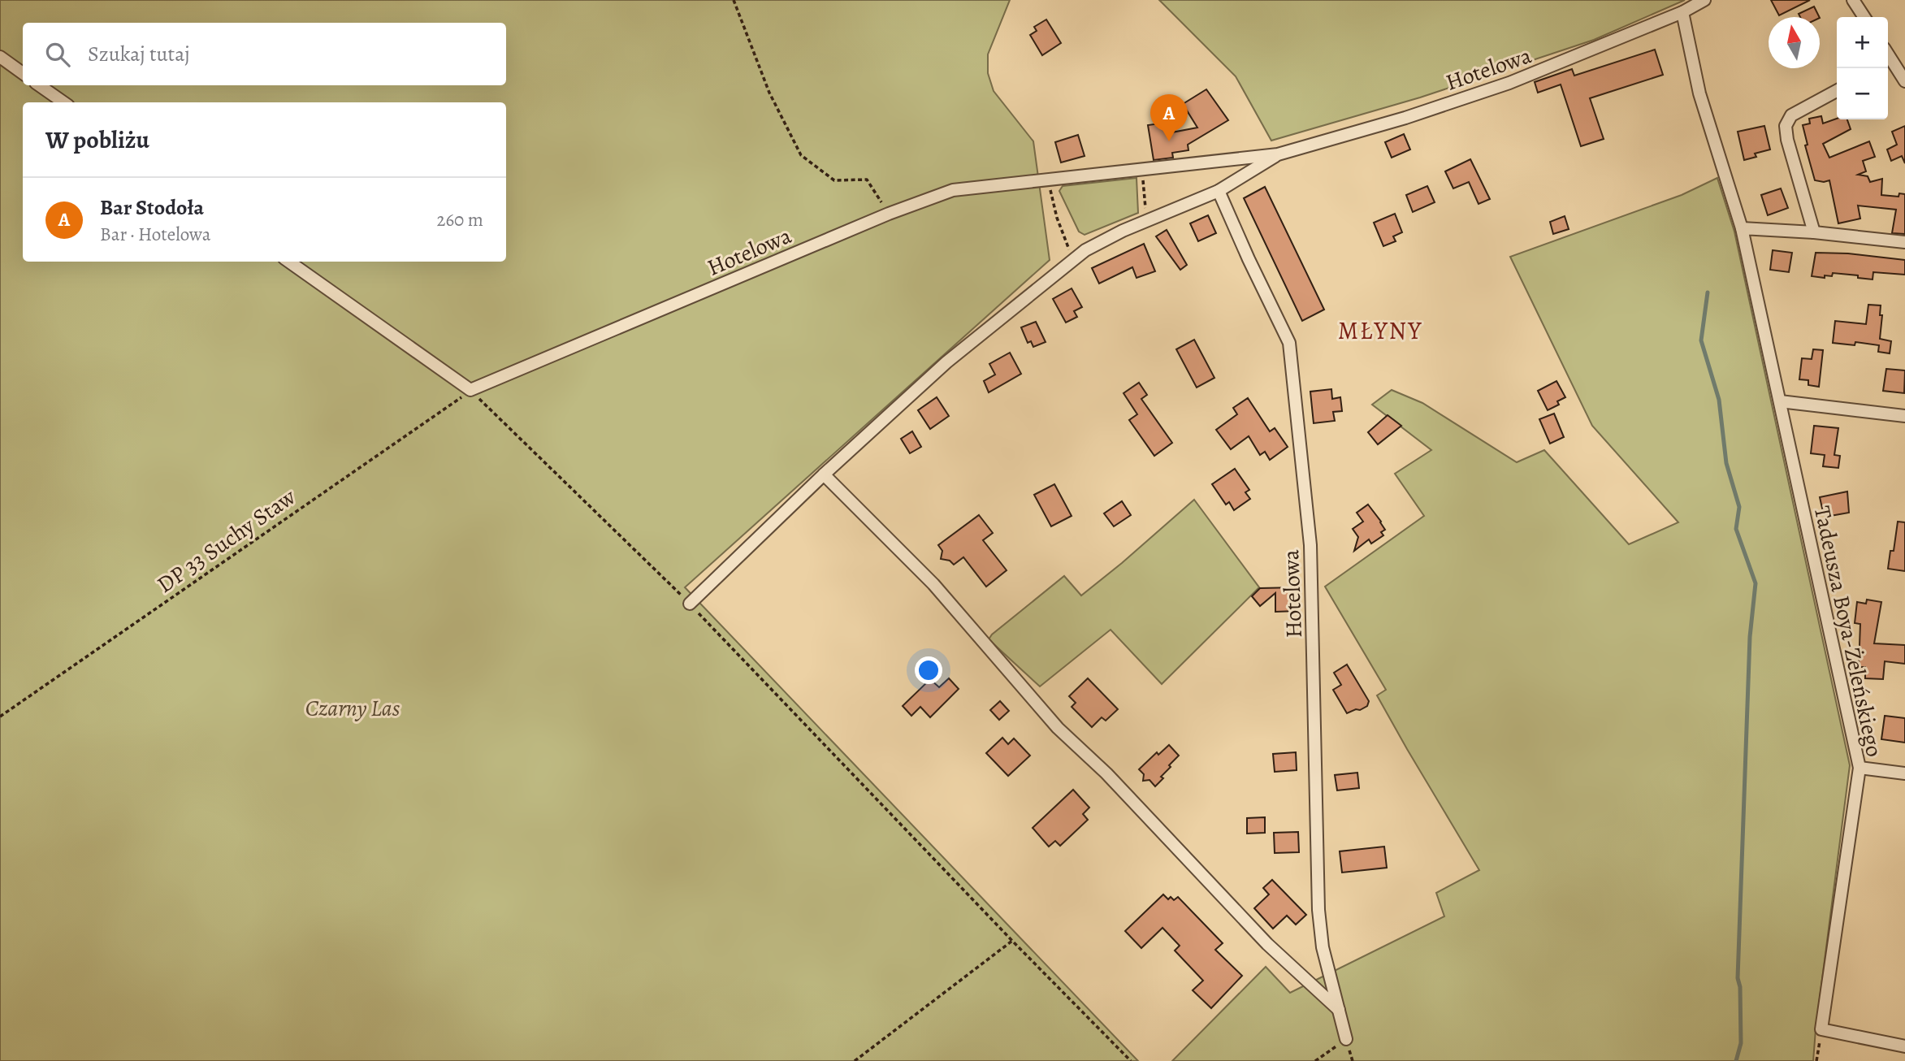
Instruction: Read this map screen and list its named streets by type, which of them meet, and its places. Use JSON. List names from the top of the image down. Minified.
{"streets":{"street":["Hotelowa","Tadeusza Boya-Żeleńskiego"],"path":["DP 33 Suchy Staw"]},"crossings":[["Hotelowa","DP 33 Suchy Staw"],["Hotelowa","Tadeusza Boya-Żeleńskiego"]],"districts":["MŁYNY"],"parks":["Czarny Las"],"north":"top","page":{"map_buttons":["+","−"],"search":"Szukaj tutaj","pins":"A","heading":"W pobliżu","list":[{"mark":"A","name":"Bar Stodoła","note":"Bar · Hotelowa","value":"260 m"}]}}
